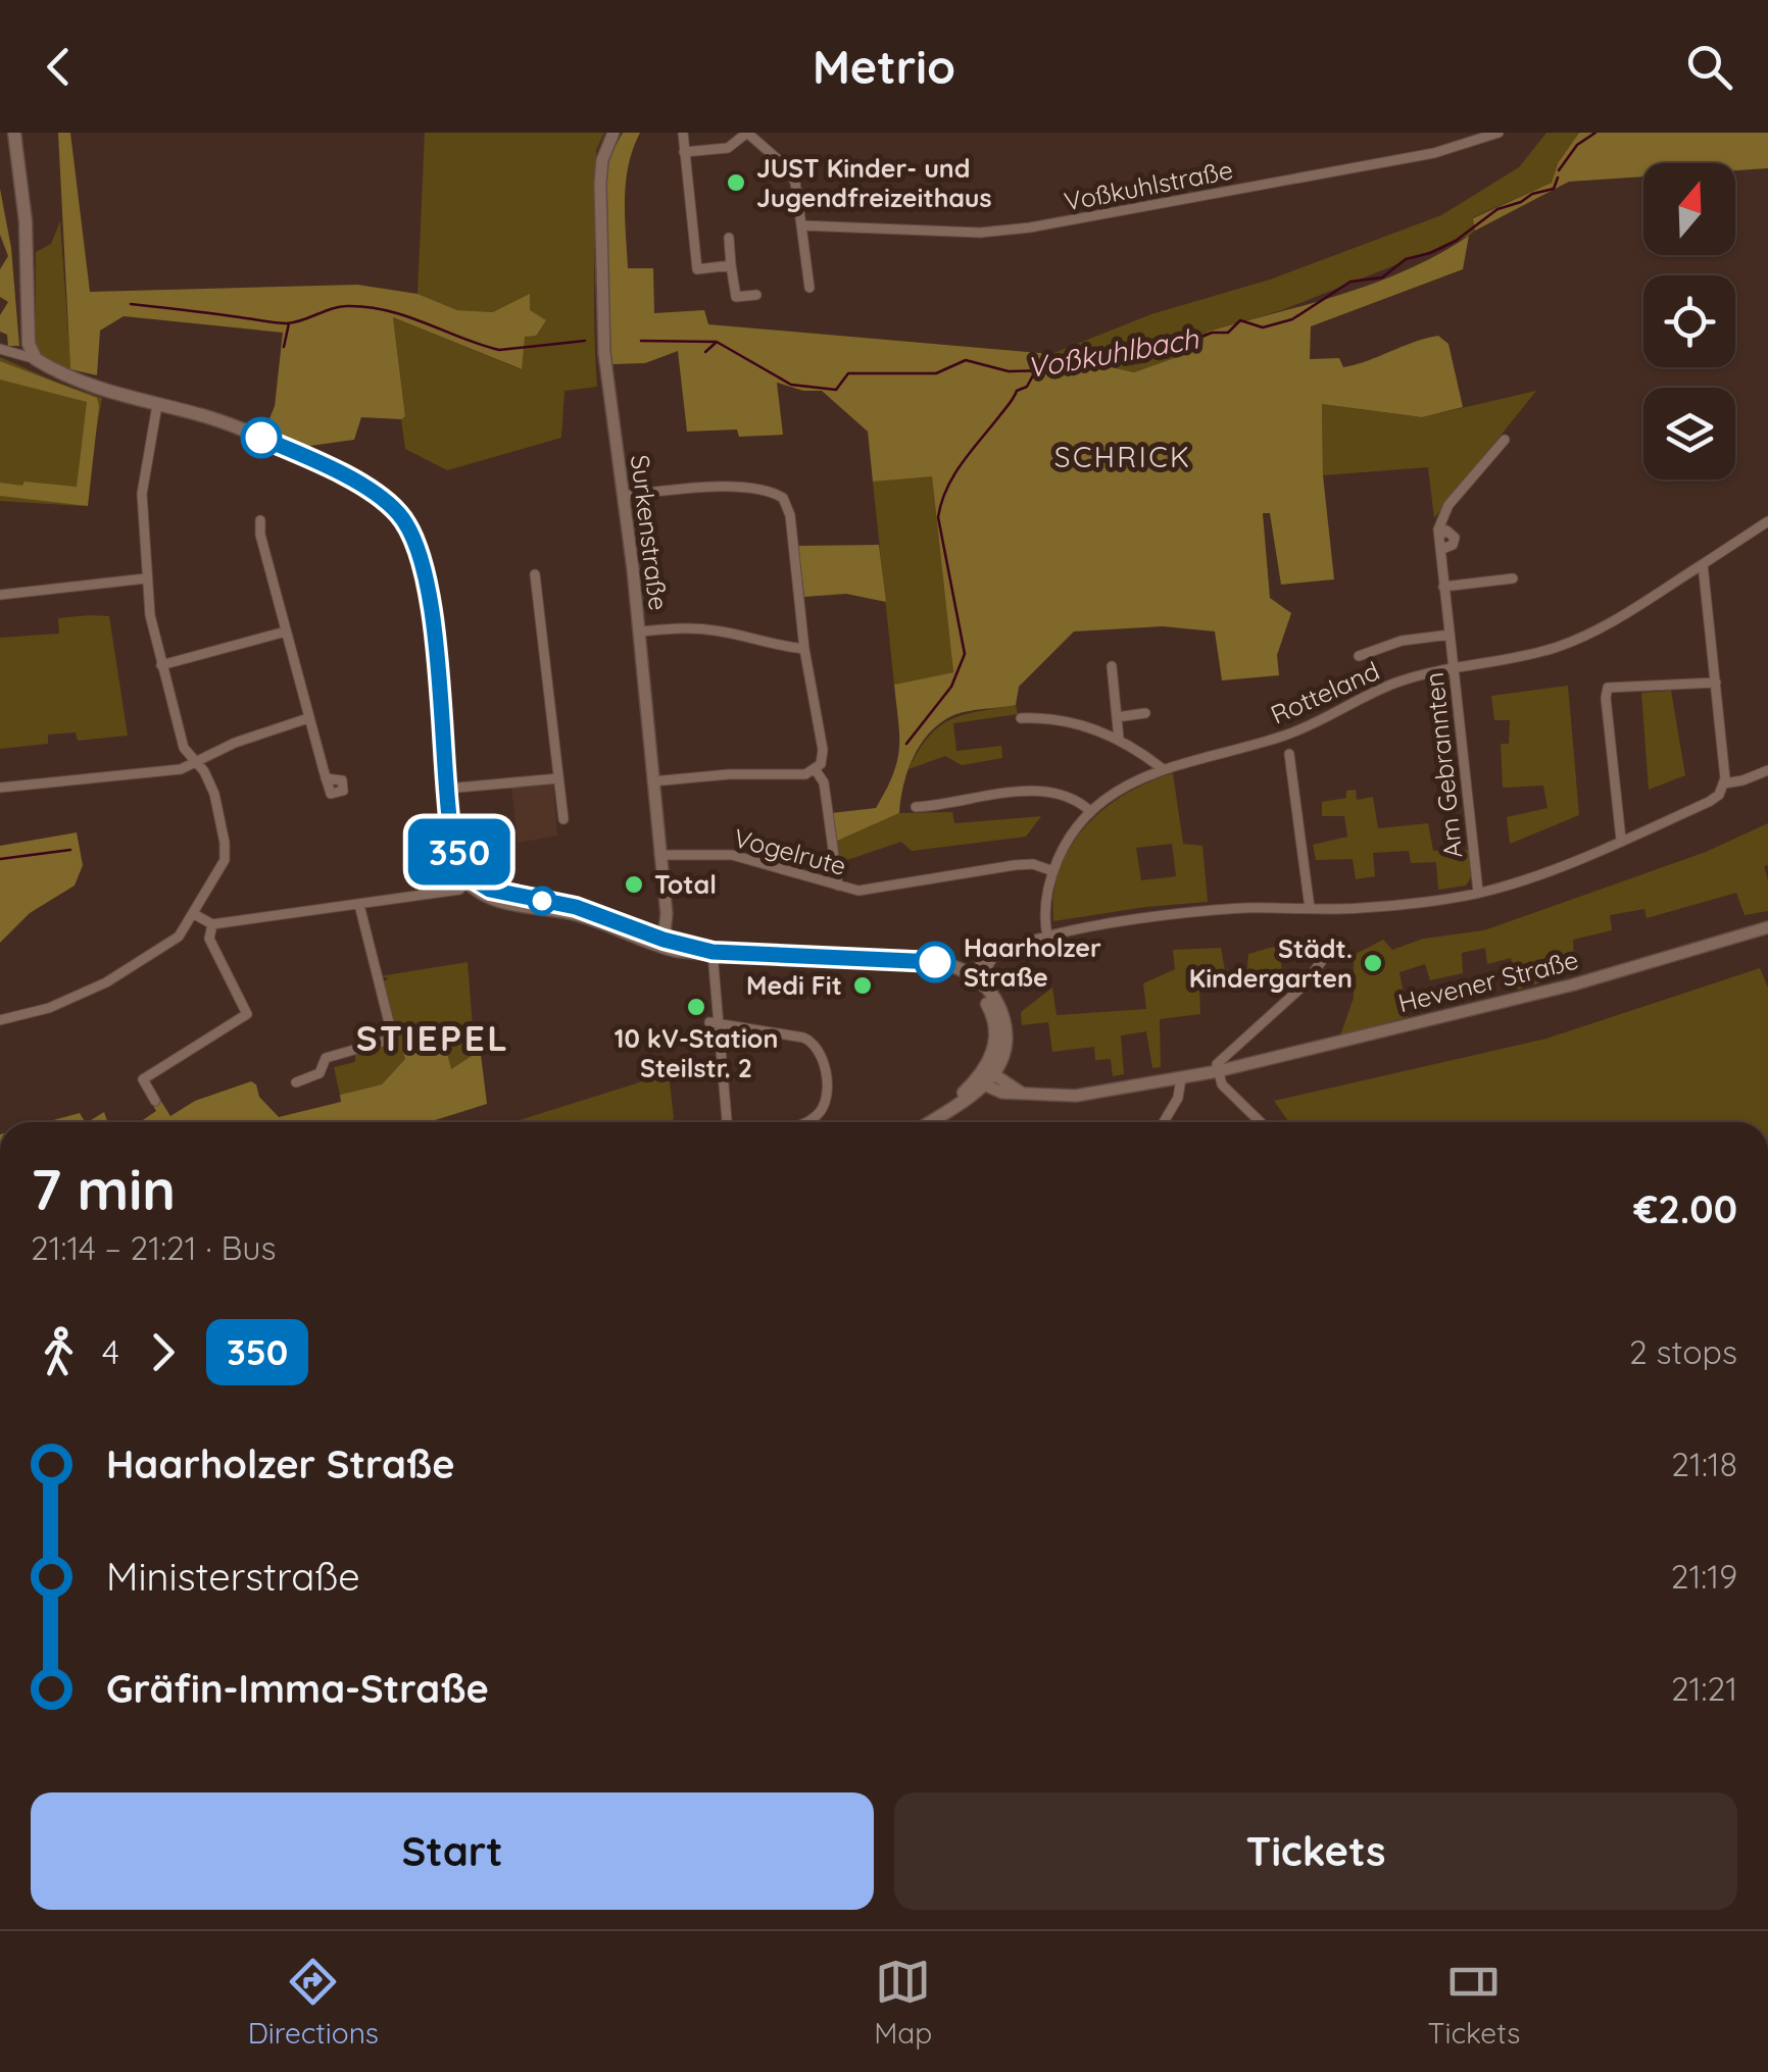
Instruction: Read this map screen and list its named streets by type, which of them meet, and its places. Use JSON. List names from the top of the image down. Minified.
{"streets":{"street":["Voßkuhlstraße","Surkenstraße","Rotteland","Am Gebrannten","Vogelrute","Hevener Straße"]},"crossings":[["Surkenstraße","Vogelrute"],["Rotteland","Am Gebrannten"],["Rotteland","Vogelrute"]],"districts":["SCHRICK","STIEPEL"],"water":["Voßkuhlbach"],"places":["JUST Kinder- und Jugendfreizeithaus","Total","Haarholzer Straße","Städt. Kindergarten","Medi Fit","10 kV-Station Steilstr. 2"],"lines":["bus line 350"],"north":"top","page":{"header":"Metrio","on_map":"350","heading":["7 min","21:14 – 21:21 · Bus","€2.00"],"legs":["4","350","2 stops"],"list":[{"name":"Haarholzer Straße","value":"21:18"},{"name":"Ministerstraße","value":"21:19"},{"name":"Gräfin-Imma-Straße","value":"21:21"}],"buttons":["Start","Tickets"],"tabs":["Directions","Map","Tickets"]}}
